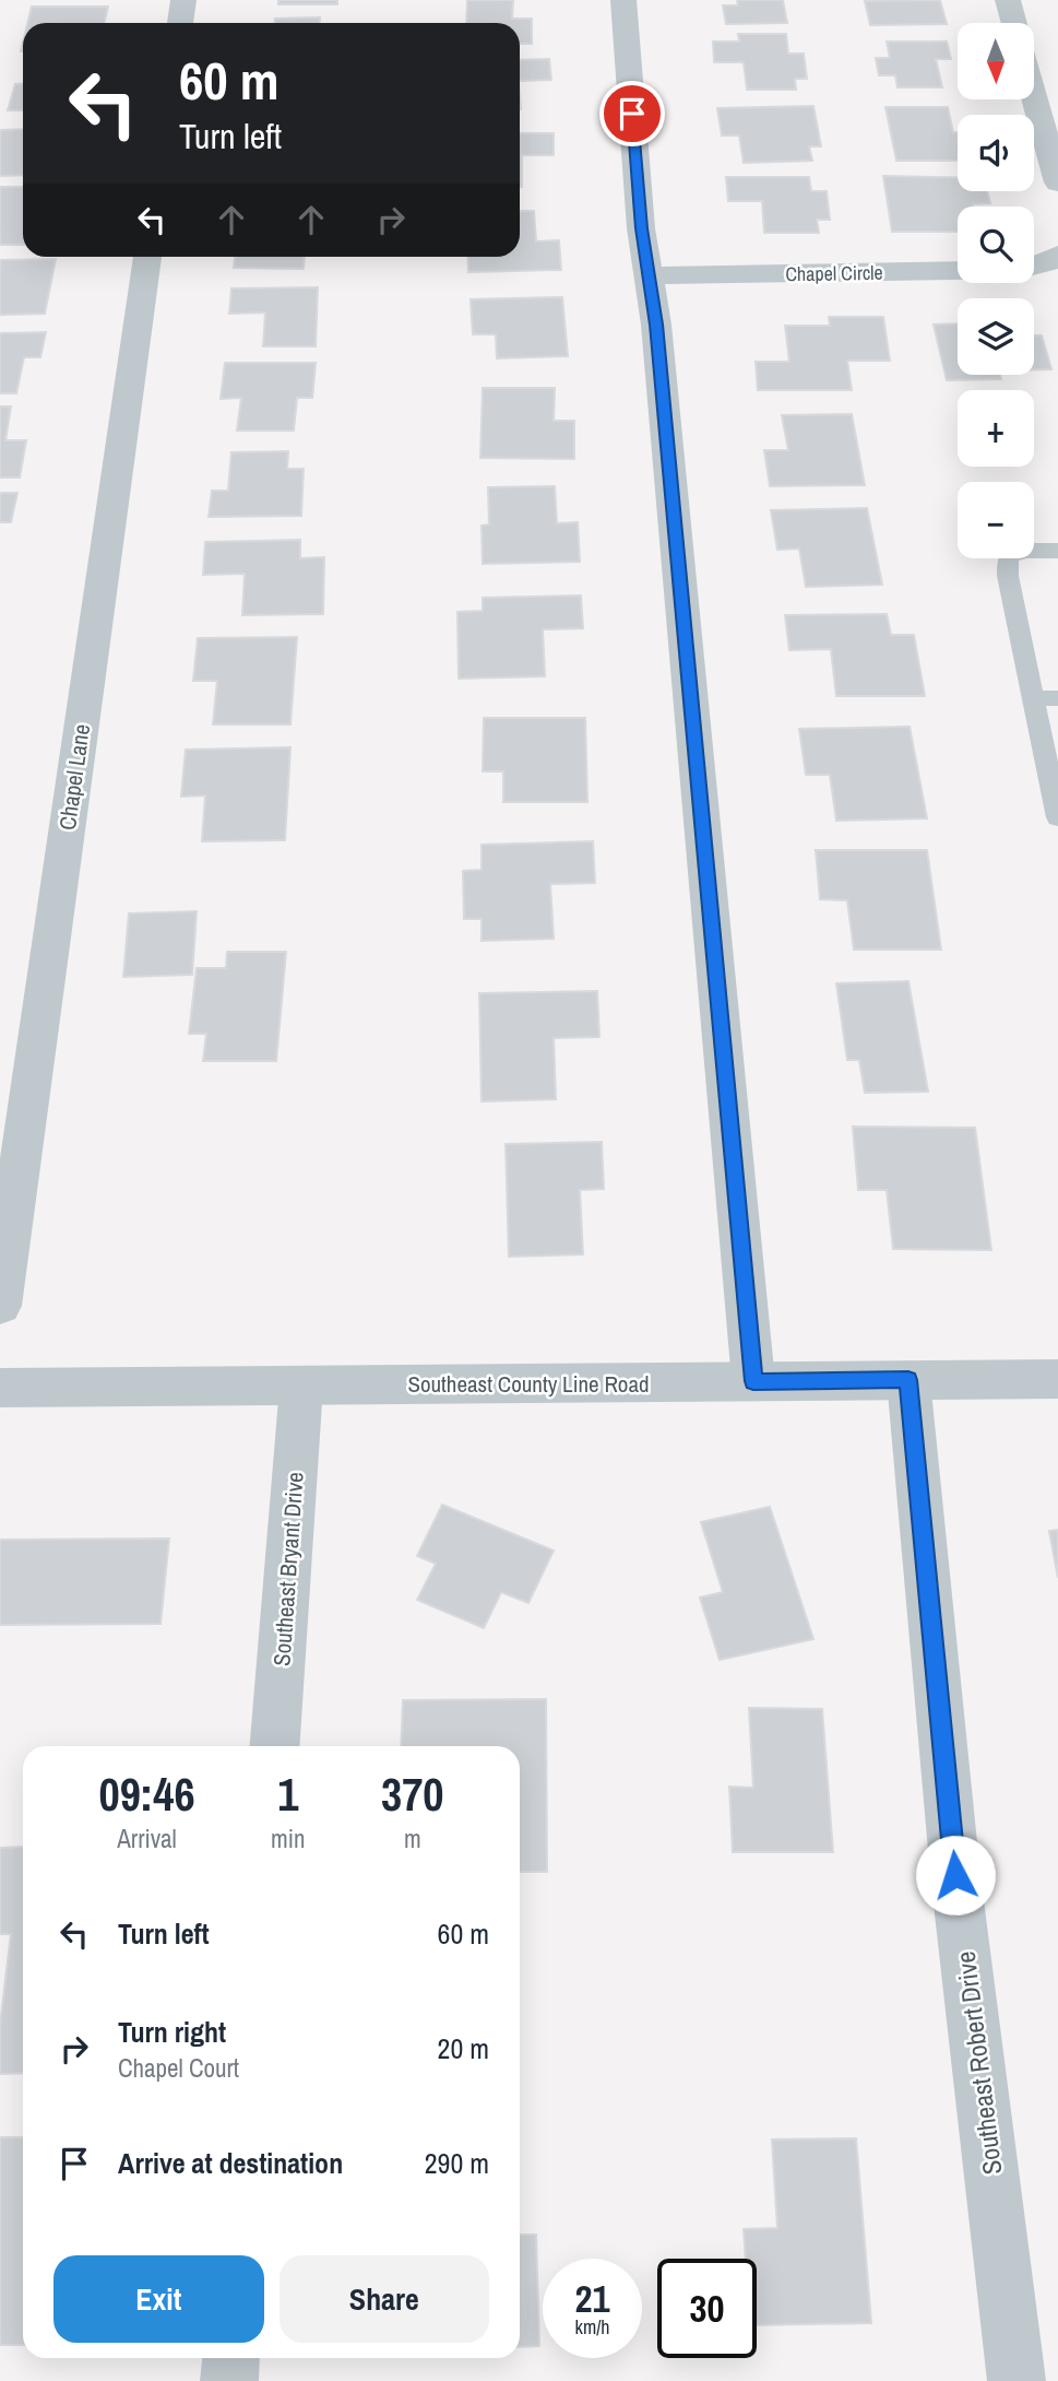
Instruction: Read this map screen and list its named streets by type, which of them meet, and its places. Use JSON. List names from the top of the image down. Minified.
{"streets":{"street":["Chapel Circle","Chapel Lane","Southeast County Line Road","Southeast Bryant Drive","Southeast Robert Drive"]},"crossings":[["Southeast County Line Road","Southeast Bryant Drive"],["Southeast County Line Road","Southeast Robert Drive"]],"north":"bottom","page":{"map_buttons":["+","−"],"turn":["60 m","Turn left"],"eta":["09:46","Arrival","1","min","370","m"],"list":[{"name":"Turn left","value":"60 m"},{"name":"Turn right","note":"Chapel Court","value":"20 m"},{"name":"Arrive at destination","value":"290 m"}],"buttons":["Exit","Share"],"speed":"21 km/h","limit":"30"}}
